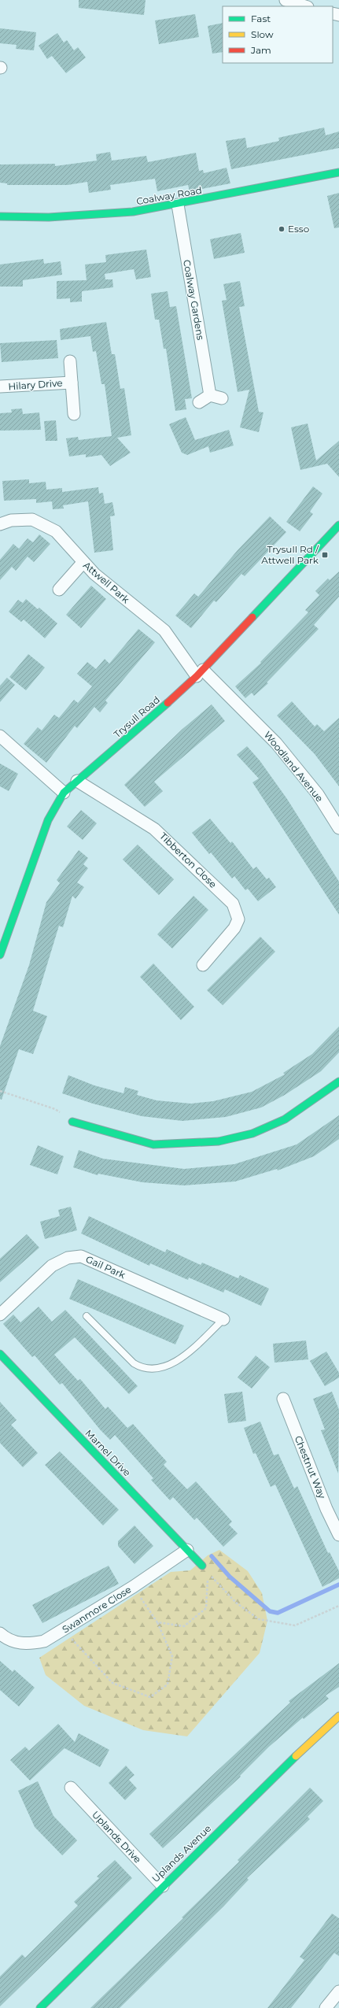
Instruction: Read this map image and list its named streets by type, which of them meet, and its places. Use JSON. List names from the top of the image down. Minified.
{"streets":{"street":["Coalway Road","Coalway Gardens","Hilary Drive","Attwell Park","Trysull Road","Woodland Avenue","Tibberton Close","Gail Park","Marnel Drive","Chestnut Way","Swanmore Close","Uplands Drive","Uplands Avenue"]},"crossings":[["Coalway Road","Coalway Gardens"],["Attwell Park","Trysull Road"],["Attwell Park","Woodland Avenue"],["Trysull Road","Woodland Avenue"],["Trysull Road","Tibberton Close"],["Marnel Drive","Swanmore Close"],["Uplands Drive","Uplands Avenue"]],"places":{"other":["Esso"],"transit":["Trysull Rd / Attwell Park"]},"legend":["Fast","Slow","Jam"]}
